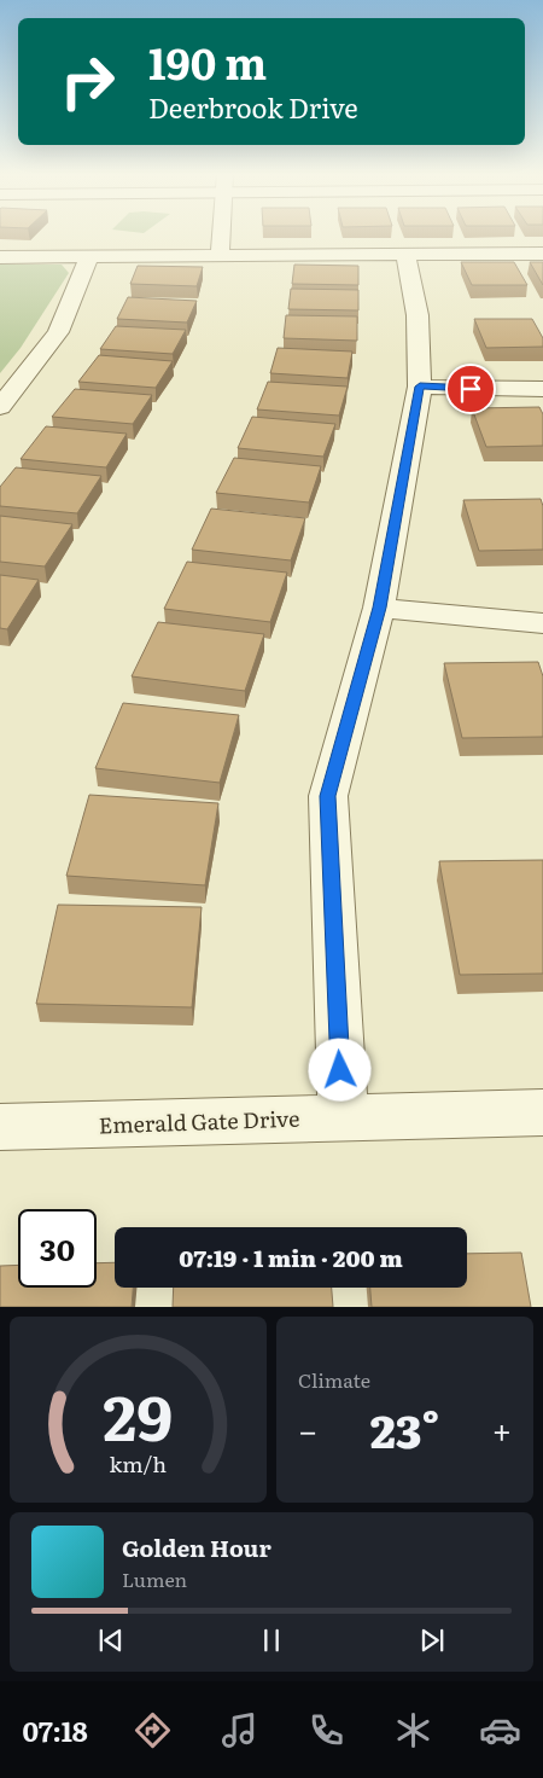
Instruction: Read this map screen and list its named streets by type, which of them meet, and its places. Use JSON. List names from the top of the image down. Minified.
{"streets":{"street":["Emerald Gate Drive"]},"page":{"turn":["190 m","Deerbrook Drive"],"limit":"30","trip":"07:19 · 1 min · 200 m","tile":"Climate","heat":["−","23°","+"],"song":["Golden Hour","Lumen"],"tabs":"07:18","gauge":["29","km/h"]}}
